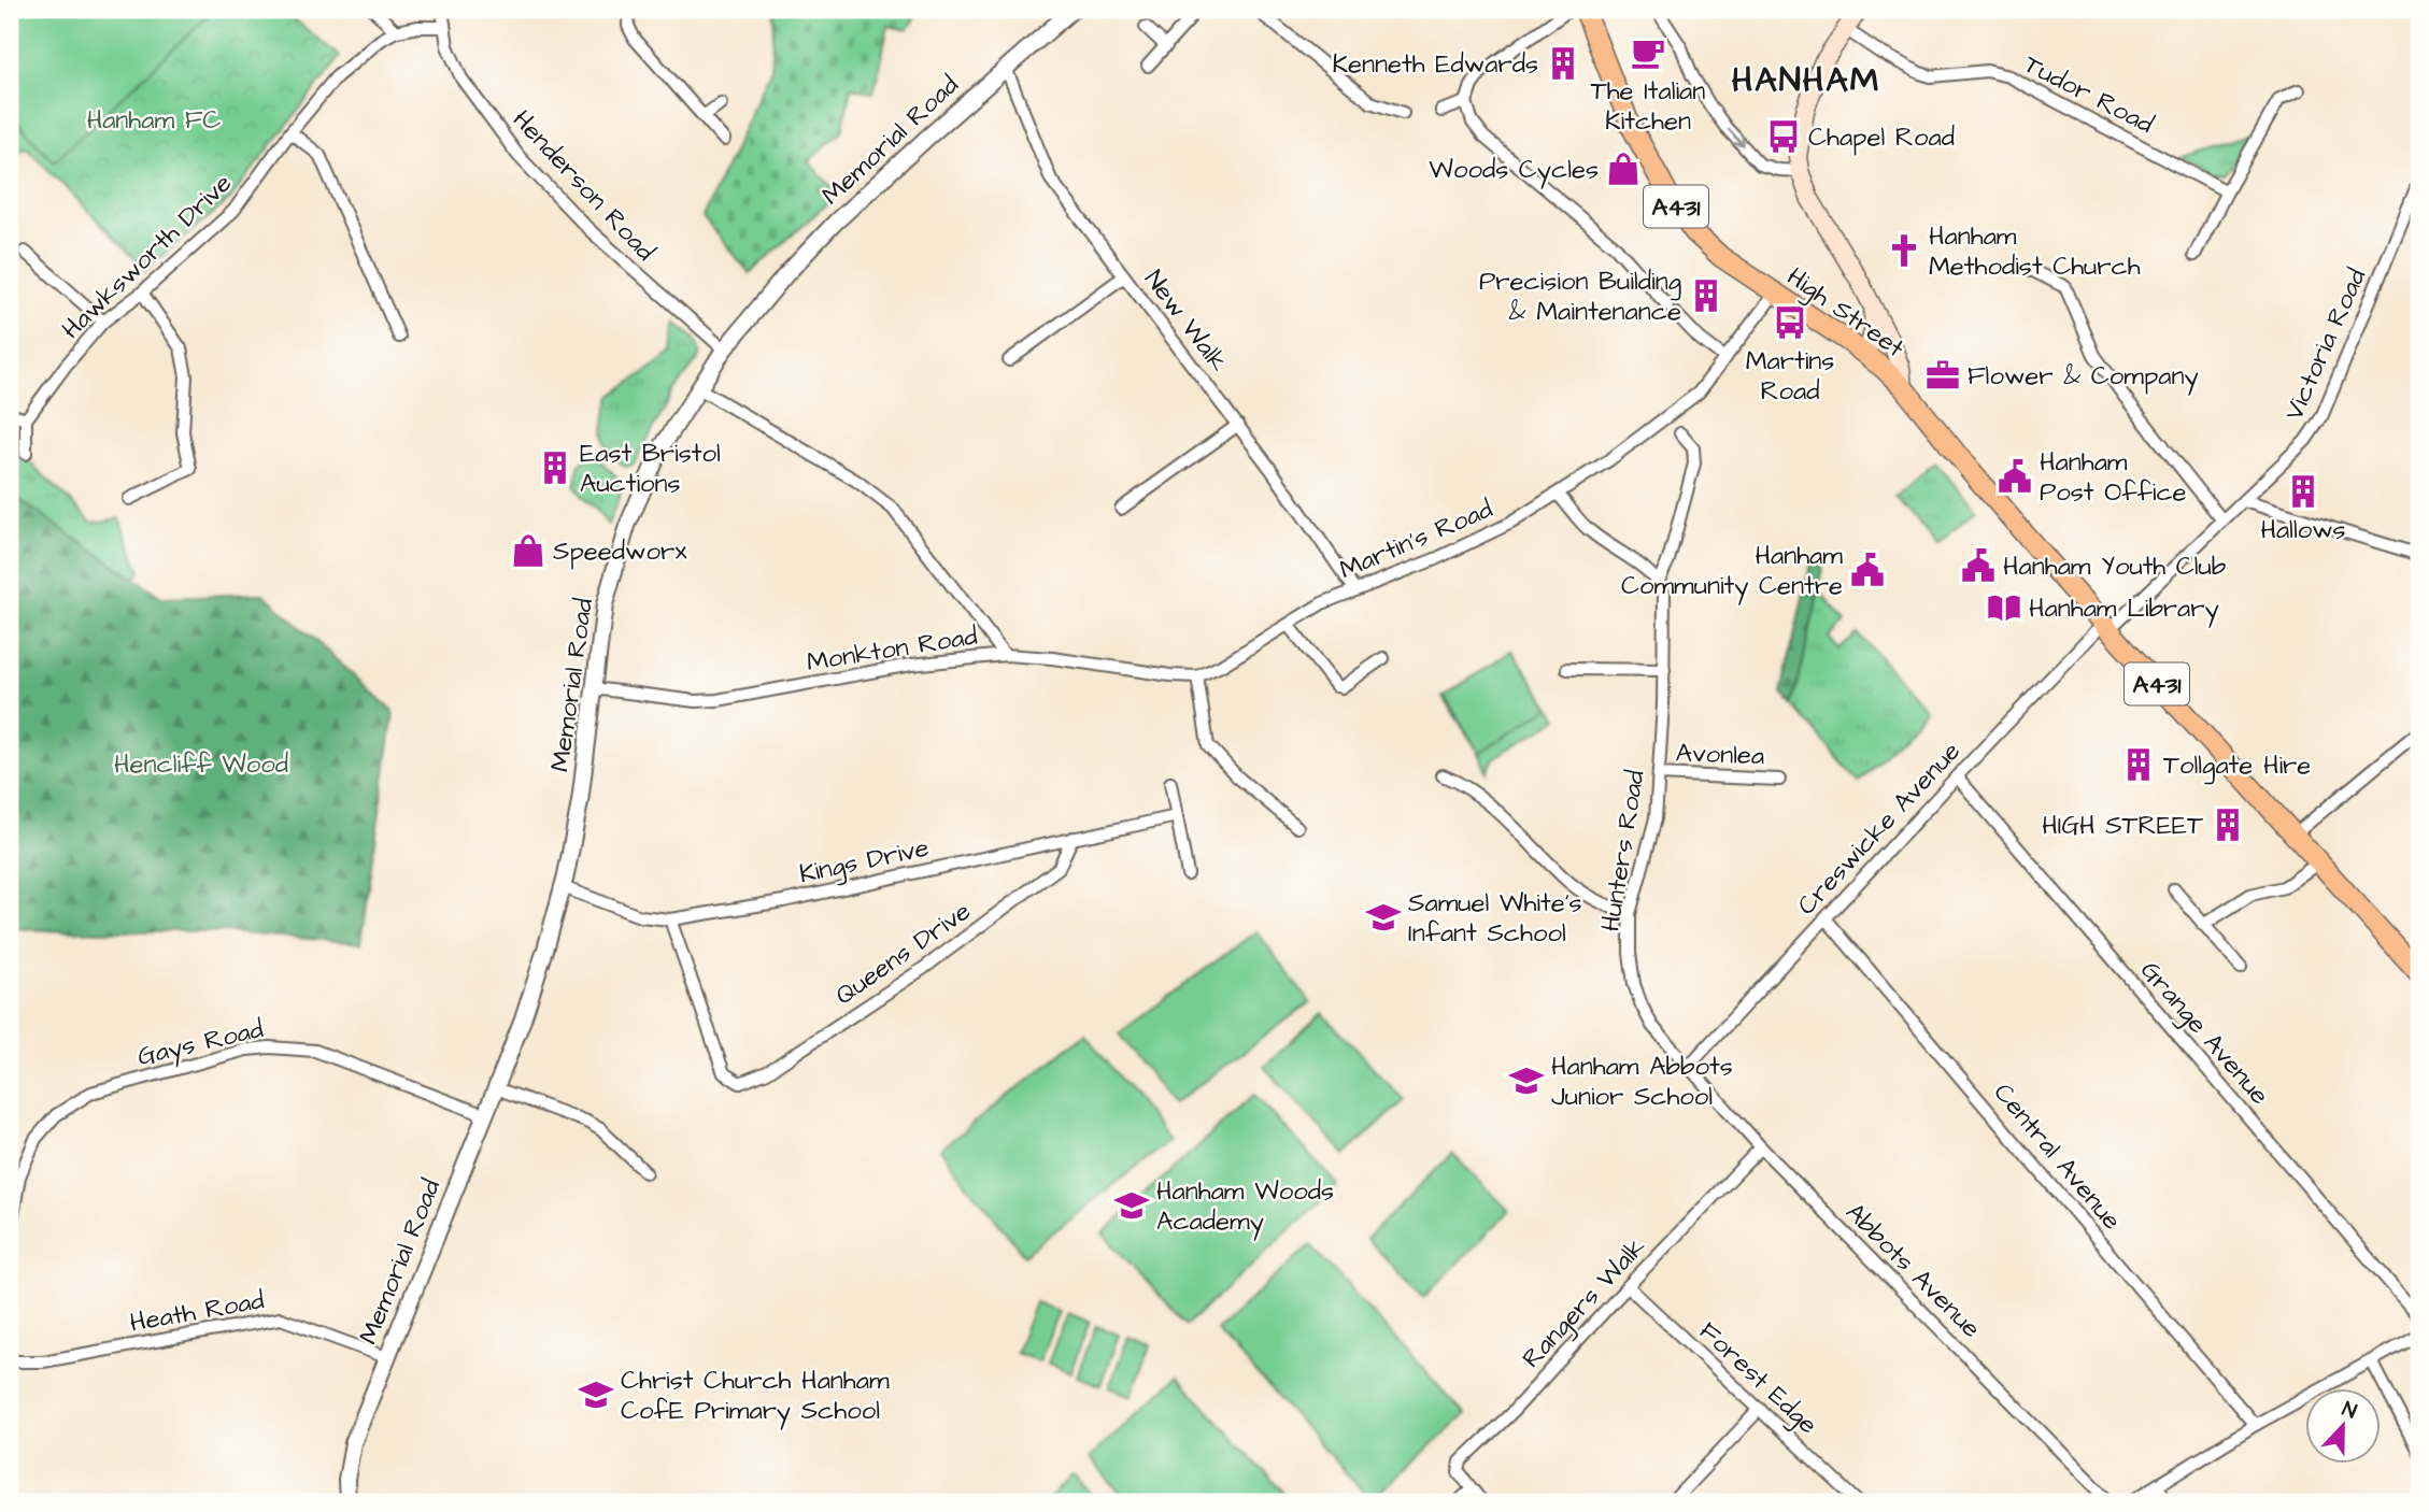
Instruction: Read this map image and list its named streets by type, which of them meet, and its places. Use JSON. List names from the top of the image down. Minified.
{"streets":{"main road":["A431","High Street"],"street":["Tudor Road","Memorial Road","Henderson Road","Hawksworth Drive","New Walk","Victoria Road","Martin's Road","Monkton Road","Avonlea","Creswicke Avenue","Hunters Road","Kings Drive","Queens Drive","Grange Avenue","Gays Road","Central Avenue","Abbots Avenue","Rangers Walk","Heath Road","Forest Edge"]},"crossings":[["Memorial Road","Henderson Road"],["Memorial Road","New Walk"],["Memorial Road","Monkton Road"],["Memorial Road","Kings Drive"],["Memorial Road","Gays Road"],["Memorial Road","Heath Road"],["High Street","Victoria Road"],["High Street","Martin's Road"],["High Street","Creswicke Avenue"],["New Walk","Martin's Road"],["Victoria Road","Creswicke Avenue"],["Martin's Road","Monkton Road"],["Avonlea","Hunters Road"],["Creswicke Avenue","Hunters Road"],["Creswicke Avenue","Grange Avenue"],["Creswicke Avenue","Central Avenue"],["Creswicke Avenue","Abbots Avenue"],["Hunters Road","Abbots Avenue"],["Kings Drive","Queens Drive"],["Abbots Avenue","Rangers Walk"],["Rangers Walk","Forest Edge"]],"districts":["HANHAM"],"parks":["Hanham FC","Hencliff Wood"],"places":{"cafe":["The Italian Kitchen"],"building":["Kenneth Edwards","Precision Building & Maintenance","East Bristol Auctions","Hallows","Tollgate Hire","HIGH STREET"],"bus stop":["Chapel Road","Martins Road"],"shop":["Woods Cycles","Speedworx"],"church":["Hanham Methodist Church"],"office":["Flower & Company"],"public building":["Hanham Post Office","Hanham Youth Club","Hanham Community Centre"],"library":["Hanham Library"],"school or university":["Samuel White's Infant School","Hanham Abbots Junior School","Hanham Woods Academy","Christ Church Hanham CofE Primary School"]},"north":"top"}
